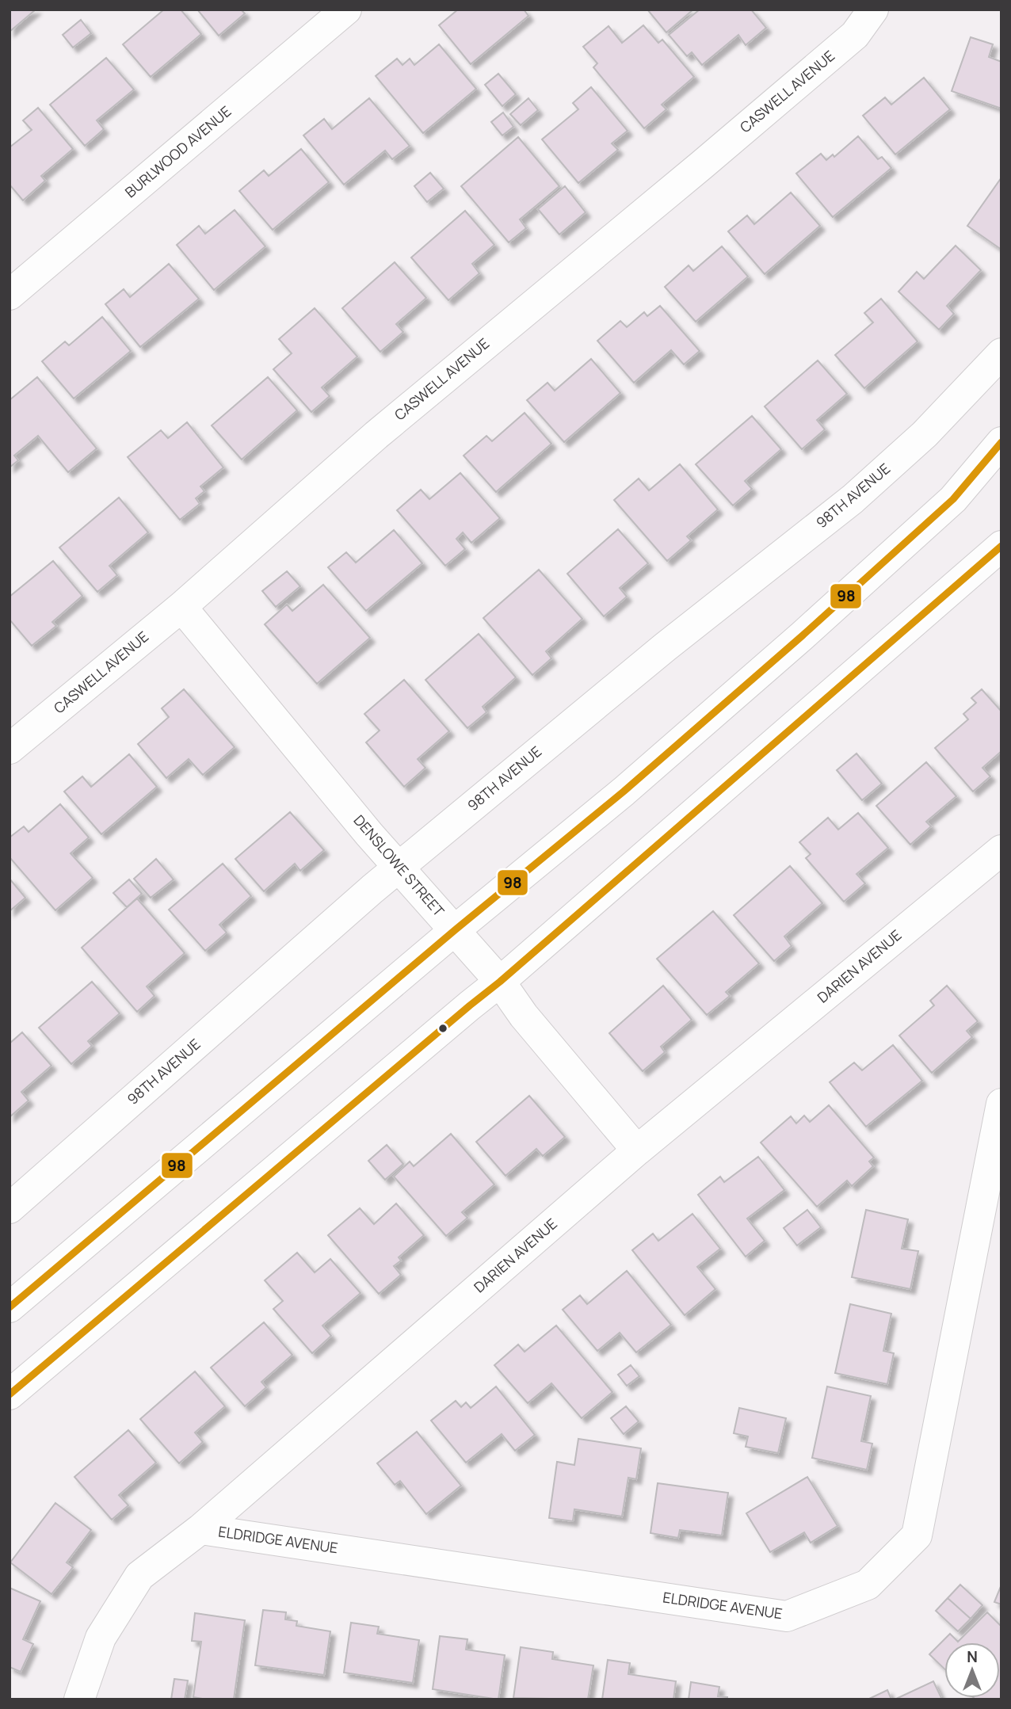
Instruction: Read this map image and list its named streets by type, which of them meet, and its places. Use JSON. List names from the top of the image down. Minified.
{"streets":{"street":["CASWELL AVENUE","BURLWOOD AVENUE","98TH AVENUE","DENSLOWE STREET","DARIEN AVENUE","ELDRIDGE AVENUE"]},"crossings":[["CASWELL AVENUE","DENSLOWE STREET"],["98TH AVENUE","DENSLOWE STREET"],["DENSLOWE STREET","DARIEN AVENUE"],["DARIEN AVENUE","ELDRIDGE AVENUE"]],"lines":["transit line 98"],"north":"top"}
